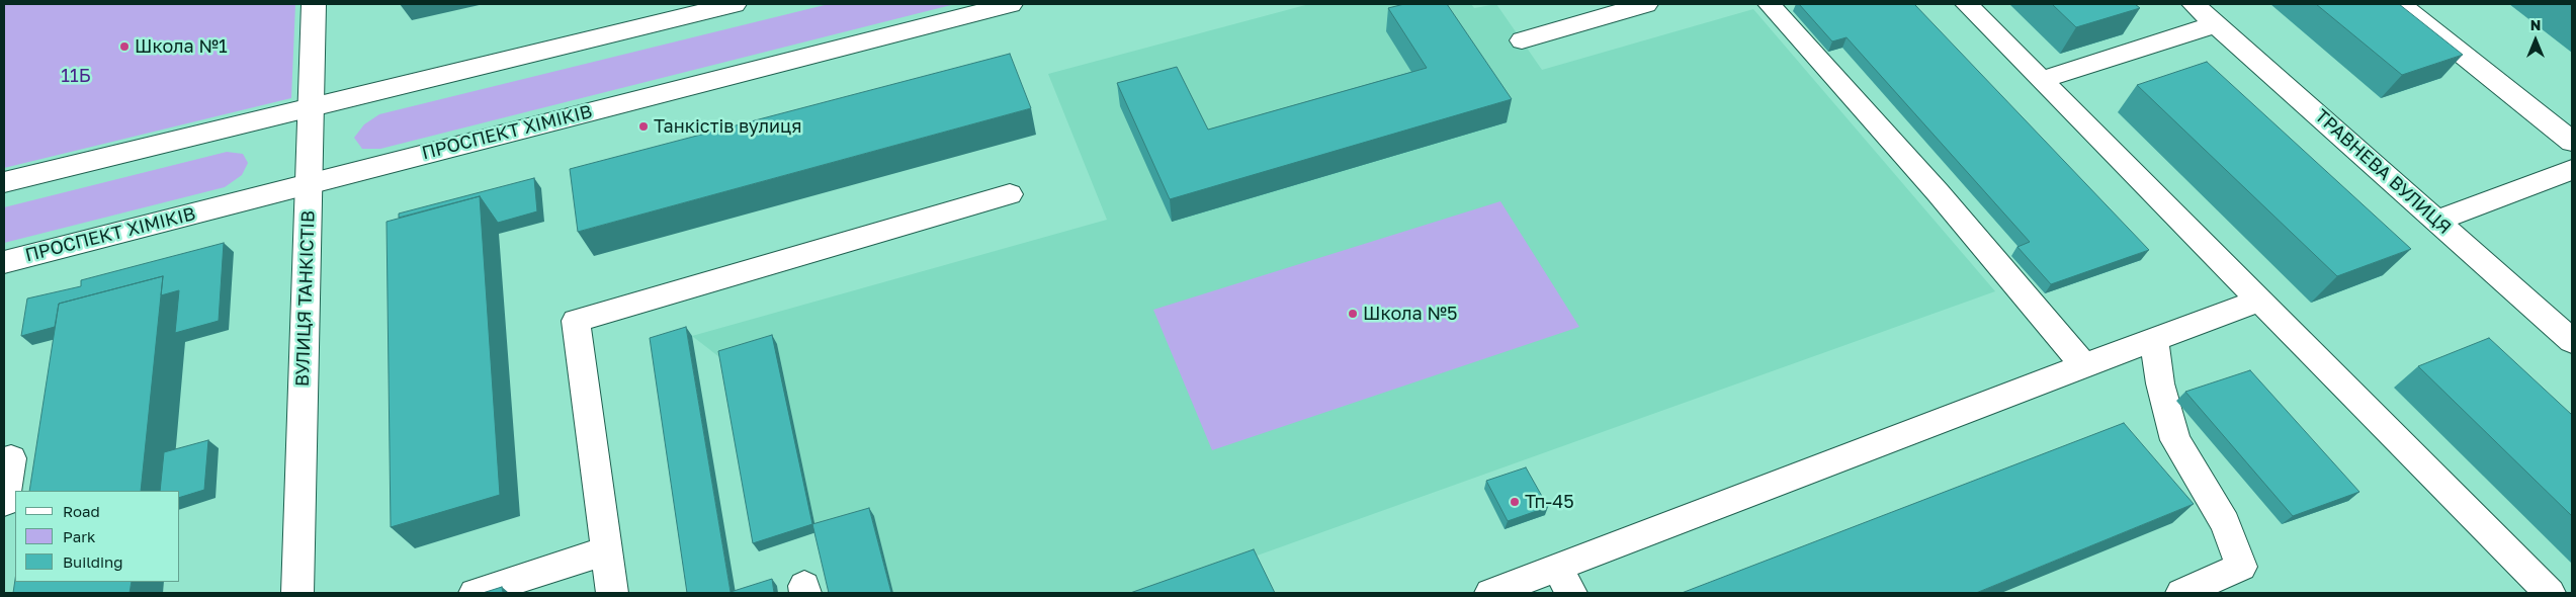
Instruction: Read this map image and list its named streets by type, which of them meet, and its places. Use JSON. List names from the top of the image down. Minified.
{"streets":{"main road":["ПРОСПЕКТ ХІМІКІВ","ТРАВНЕВА ВУЛИЦЯ","ВУЛИЦЯ ТАНКІСТІВ"]},"crossings":[["ПРОСПЕКТ ХІМІКІВ","ВУЛИЦЯ ТАНКІСТІВ"]],"parks":["11Б"],"places":["Школа №1","Танкістів вулиця","Школа №5","Тп-45"],"legend":["Road","Park","Building"],"north":"top"}
